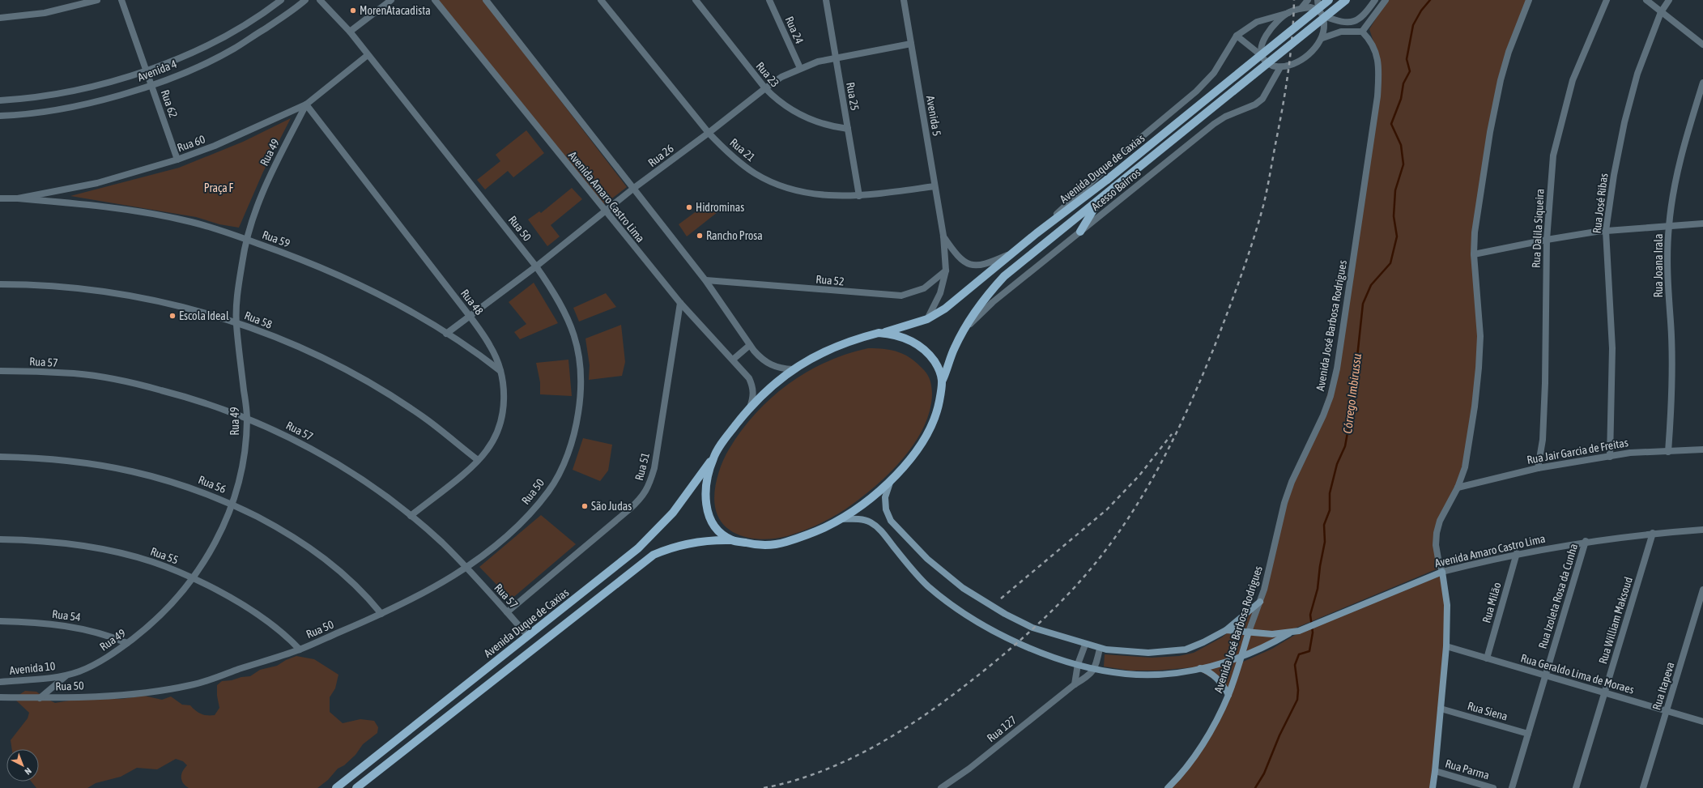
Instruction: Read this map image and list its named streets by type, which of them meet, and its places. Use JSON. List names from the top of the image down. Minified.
{"streets":{"main road":["Avenida Duque de Caxias","Avenida Amaro Castro Lima","Avenida José Barbosa Rodrigues"],"street":["Rua 24","Avenida 4","Rua 23","Rua 25","Rua 62","Avenida 5","Rua 60","Rua 21","Rua 49","Rua 26","Acesso Bairros","Rua José Ribas","Rua 50","Rua Dalila Siqueira","Rua 59","Rua Joana Irala","Rua 52","Rua 48","Rua 58","Rua 57","Rua Jair Garcia de Freitas","Rua 51","Rua 56","Rua 55","Rua Izoleta Rosa da Cunha","Rua Milão","Rua 54","Rua William Maksoud","Avenida 10","Rua Geraldo Lima de Moraes","Rua Itapeva","Rua Siena","Rua 127","Rua Parma"]},"crossings":[["Rua 24","Rua 26"],["Avenida 4","Rua 62"],["Rua 23","Rua 25"],["Rua 23","Rua 26"],["Rua 25","Rua 21"],["Rua 25","Rua 26"],["Rua 62","Rua 60"],["Avenida 5","Rua 21"],["Avenida 5","Rua 26"],["Avenida 5","Avenida Duque de Caxias"],["Avenida 5","Rua 52"],["Rua 60","Rua 49"],["Rua 60","Rua 50"],["Rua 60","Rua 59"],["Rua 60","Rua 48"],["Rua 21","Rua 26"],["Rua 49","Rua 59"],["Rua 49","Rua 48"],["Rua 49","Rua 58"],["Rua 49","Rua 57"],["Rua 49","Rua 56"],["Rua 49","Rua 55"],["Rua 49","Rua 54"],["Rua 49","Avenida 10"],["Rua 26","Avenida Amaro Castro Lima"],["Rua 26","Rua 50"],["Rua 26","Rua 59"],["Rua 26","Rua 48"],["Avenida Duque de Caxias","Acesso Bairros"],["Avenida Duque de Caxias","Avenida Amaro Castro Lima"],["Avenida Duque de Caxias","Rua 57"],["Avenida Amaro Castro Lima","Avenida José Barbosa Rodrigues"],["Avenida Amaro Castro Lima","Rua 51"],["Avenida Amaro Castro Lima","Rua Izoleta Rosa da Cunha"],["Avenida Amaro Castro Lima","Rua Milão"],["Avenida Amaro Castro Lima","Rua William Maksoud"],["Avenida Amaro Castro Lima","Rua 127"],["Rua José Ribas","Rua Jair Garcia de Freitas"],["Rua 50","Rua 57"],["Rua 50","Rua 56"],["Rua 50","Rua 55"],["Rua Dalila Siqueira","Rua Jair Garcia de Freitas"],["Rua 59","Rua 48"],["Rua Joana Irala","Rua Jair Garcia de Freitas"],["Rua 48","Rua 58"],["Rua 48","Rua 57"],["Rua 57","Rua 51"],["Rua Izoleta Rosa da Cunha","Rua Geraldo Lima de Moraes"],["Rua Izoleta Rosa da Cunha","Rua Siena"],["Rua Milão","Rua Geraldo Lima de Moraes"],["Rua William Maksoud","Rua Geraldo Lima de Moraes"],["Rua Geraldo Lima de Moraes","Rua Itapeva"]],"water":["Córrego Imbirussu"],"parks":["Praça F"],"places":["MorenAtacadista","Hidrominas","Rancho Prosa","Escola Ideal","São Judas"],"north":"bottom right"}
